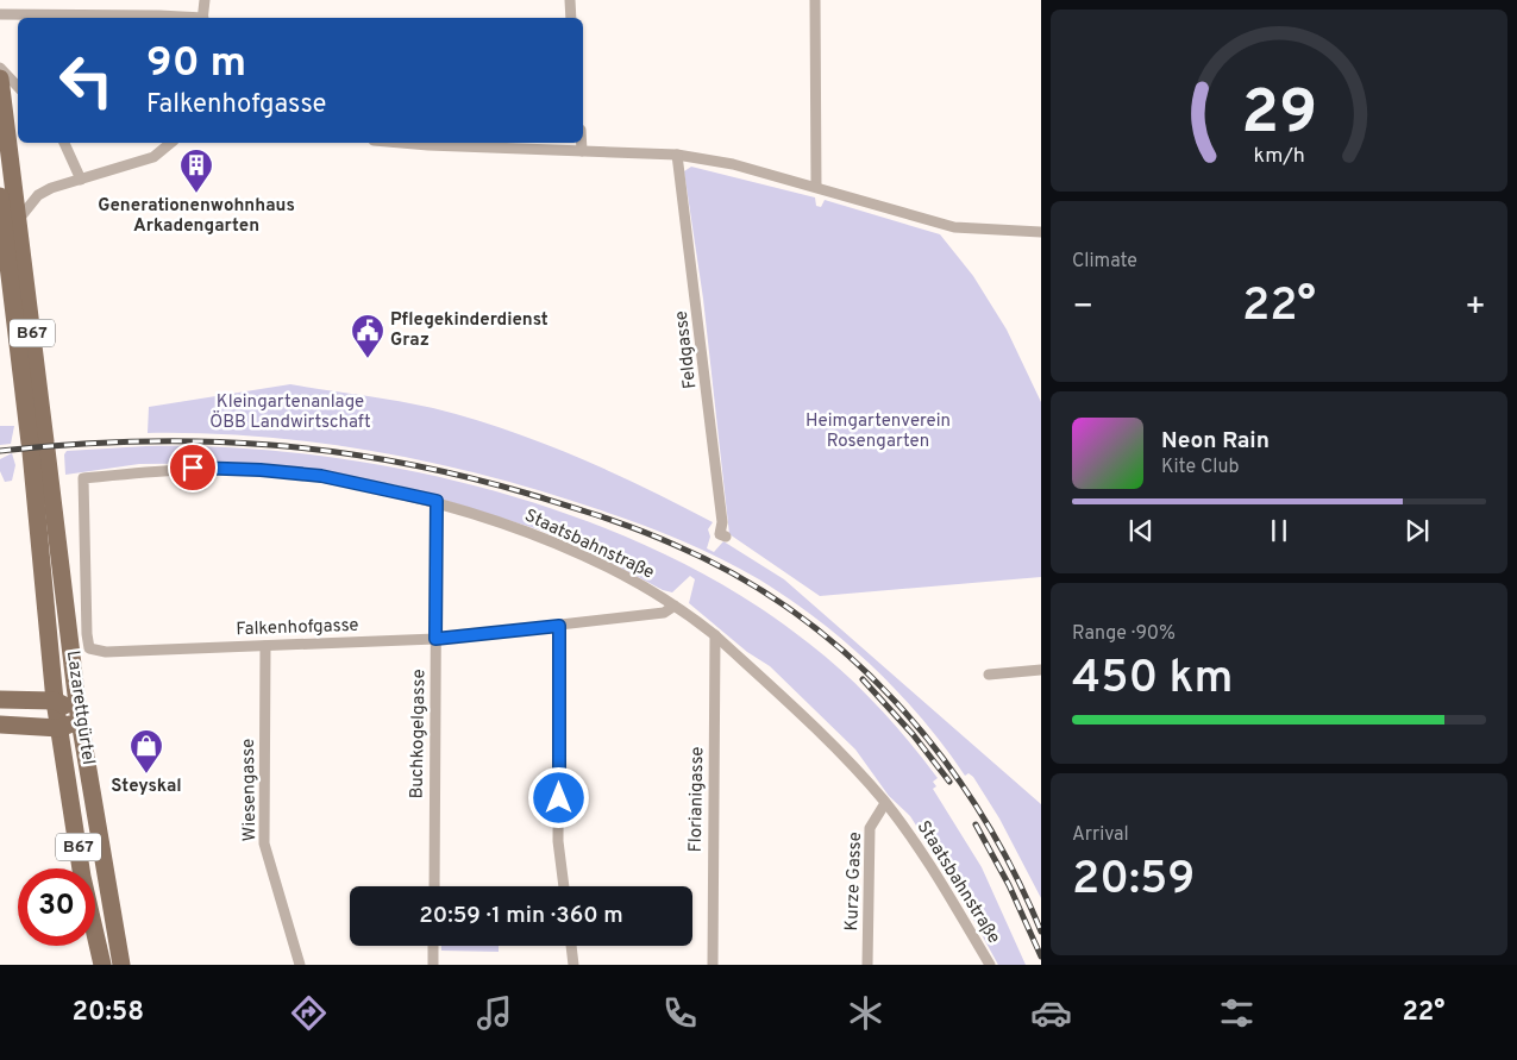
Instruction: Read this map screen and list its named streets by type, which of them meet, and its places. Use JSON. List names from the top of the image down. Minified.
{"streets":{"main road":["B67","Lazarettgürtel"],"street":["Feldgasse","Staatsbahnstraße","Falkenhofgasse","Buchkogelgasse","Wiesengasse","Florianigasse","Kurze Gasse"]},"crossings":[["B67","Lazarettgürtel"],["Staatsbahnstraße","Falkenhofgasse"],["Staatsbahnstraße","Buchkogelgasse"],["Staatsbahnstraße","Florianigasse"],["Staatsbahnstraße","Kurze Gasse"],["Falkenhofgasse","Buchkogelgasse"],["Falkenhofgasse","Wiesengasse"]],"parks":["Kleingartenanlage ÖBB Landwirtschaft","Heimgartenverein Rosengarten"],"places":{"building":["Generationenwohnhaus Arkadengarten"],"public building":["Pflegekinderdienst Graz"],"shop":["Steyskal"]},"page":{"turn":["90 m","Falkenhofgasse"],"tile":["Climate",["Range · 90%","450 km"],["Arrival","20:59"]],"heat":["−","22°","+"],"song":["Neon Rain","Kite Club"],"limit":"30","trip":"20:59 · 1 min · 360 m","tabs":["20:58","22°"],"gauge":["29","km/h"]}}
